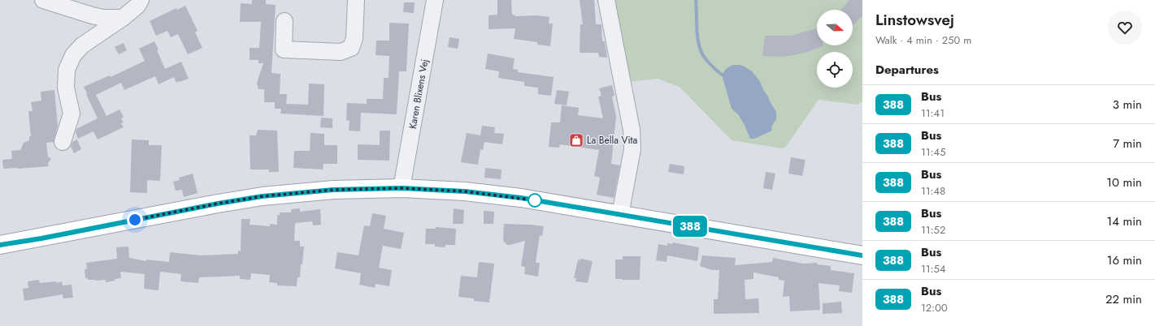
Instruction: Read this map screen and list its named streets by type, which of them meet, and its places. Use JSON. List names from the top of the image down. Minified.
{"streets":{"street":["Karen Blixens Vej"]},"places":{"shop":["La Bella Vita"]},"lines":["bus line 388"],"north":"right","page":{"on_map":"388","heading":[["Linstowsvej","Walk · 4 min · 250 m"],"Departures"],"list":[{"mark":"388","name":"Bus","note":"11:41","value":"3 min"},{"mark":"388","name":"Bus","note":"11:45","value":"7 min"},{"mark":"388","name":"Bus","note":"11:48","value":"10 min"},{"mark":"388","name":"Bus","note":"11:52","value":"14 min"},{"mark":"388","name":"Bus","note":"11:54","value":"16 min"},{"mark":"388","name":"Bus","note":"12:00","value":"22 min"}]}}
